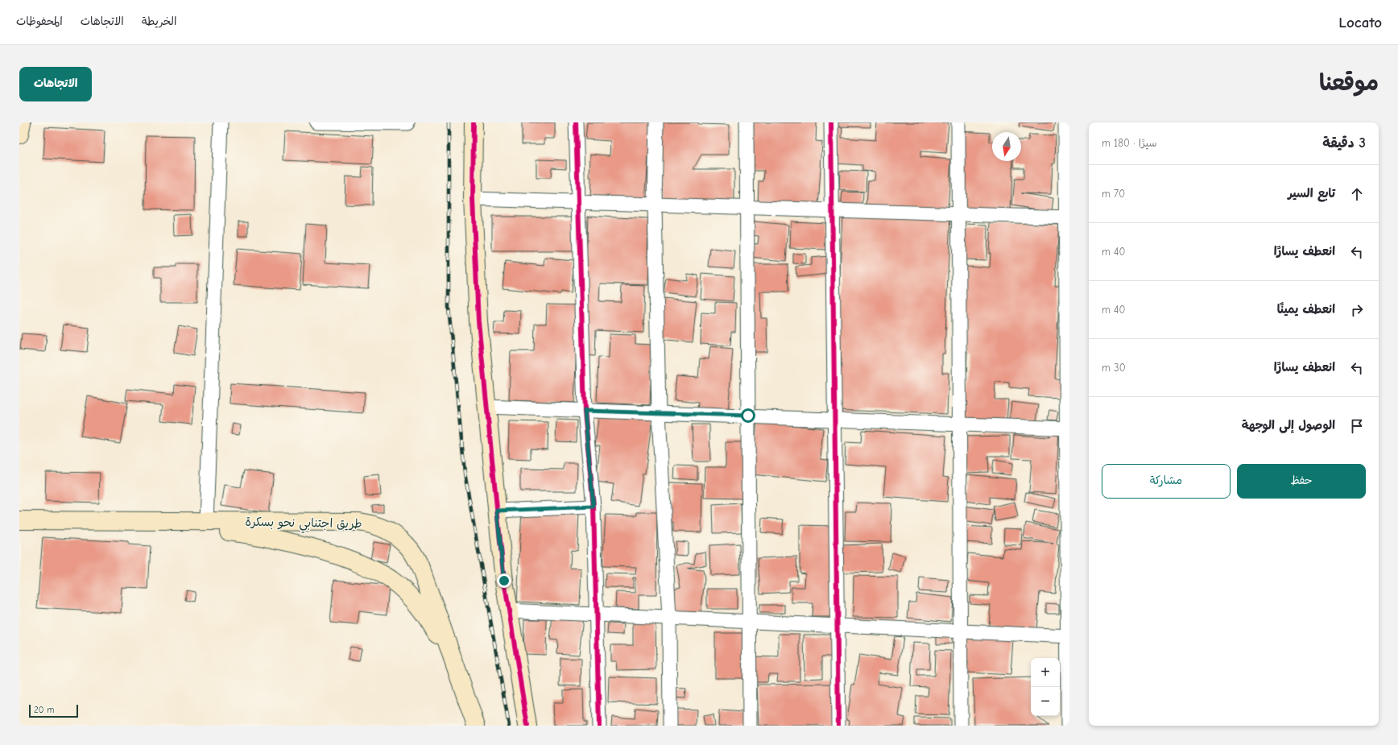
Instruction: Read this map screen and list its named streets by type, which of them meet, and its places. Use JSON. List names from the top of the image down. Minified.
{"streets":{"street":["طريق اجتنابي نحو بسكرة"]},"scale_bar":"20 m","north":"bottom","page":{"header":"Locato","nav":["الخريطة","الاتجاهات","المحفوظات"],"title":"موقعنا","buttons":["الاتجاهات",["حفظ","مشاركة"]],"heading":["3 دقيقة","سيرًا · 180 m"],"list":[["تابع السير","70 m"],["انعطف يسارًا","40 m"],["انعطف يمينًا","40 m"],["انعطف يسارًا","30 m"],"الوصول إلى الوجهة"],"map_buttons":["+","−"],"scale":"20 m"}}
